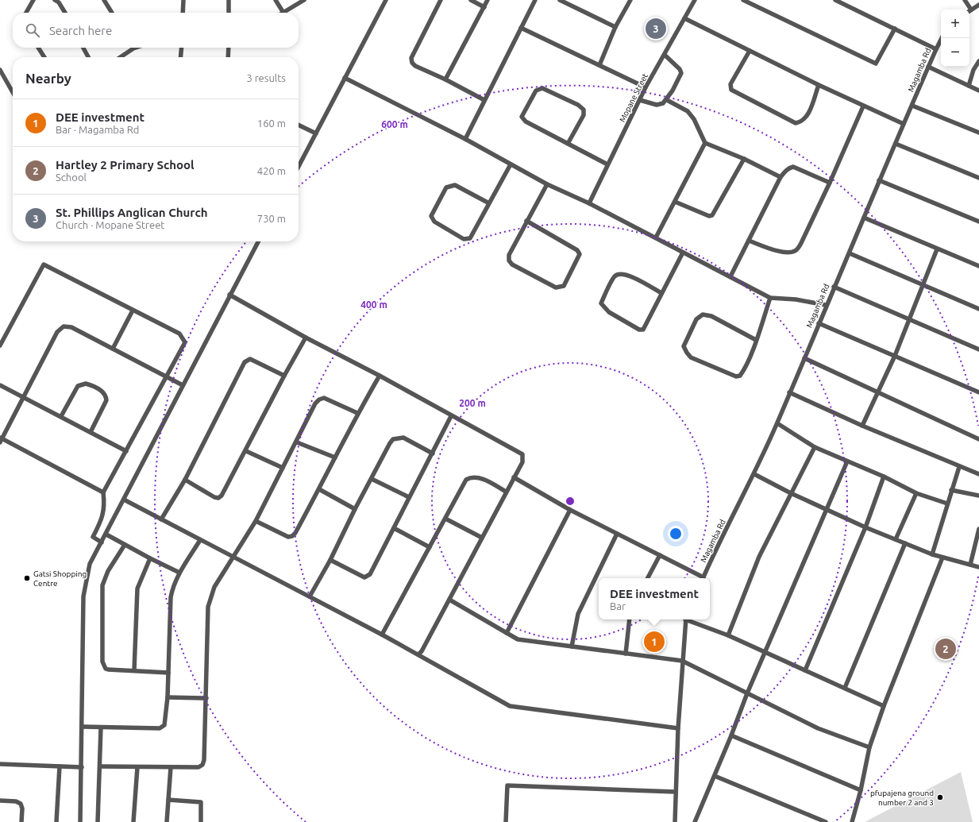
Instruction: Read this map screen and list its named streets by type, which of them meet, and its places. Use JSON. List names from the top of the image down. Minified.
{"streets":{"street":["Magamba Rd","Mopane Street"]},"places":["Gatsi Shopping Centre","pfupajena ground number 2 and 3"],"page":{"map_buttons":["+","−"],"search":"Search here","pins":["3","1","2"],"heading":["Nearby","3 results"],"list":[{"mark":"1","name":"DEE investment","note":"Bar · Magamba Rd","value":"160 m"},{"mark":"2","name":"Hartley 2 Primary School","note":"School","value":"420 m"},{"mark":"3","name":"St. Phillips Anglican Church","note":"Church · Mopane Street","value":"730 m"}],"popup":["DEE investment","Bar"]},"rings":["600 m","400 m","200 m"]}
